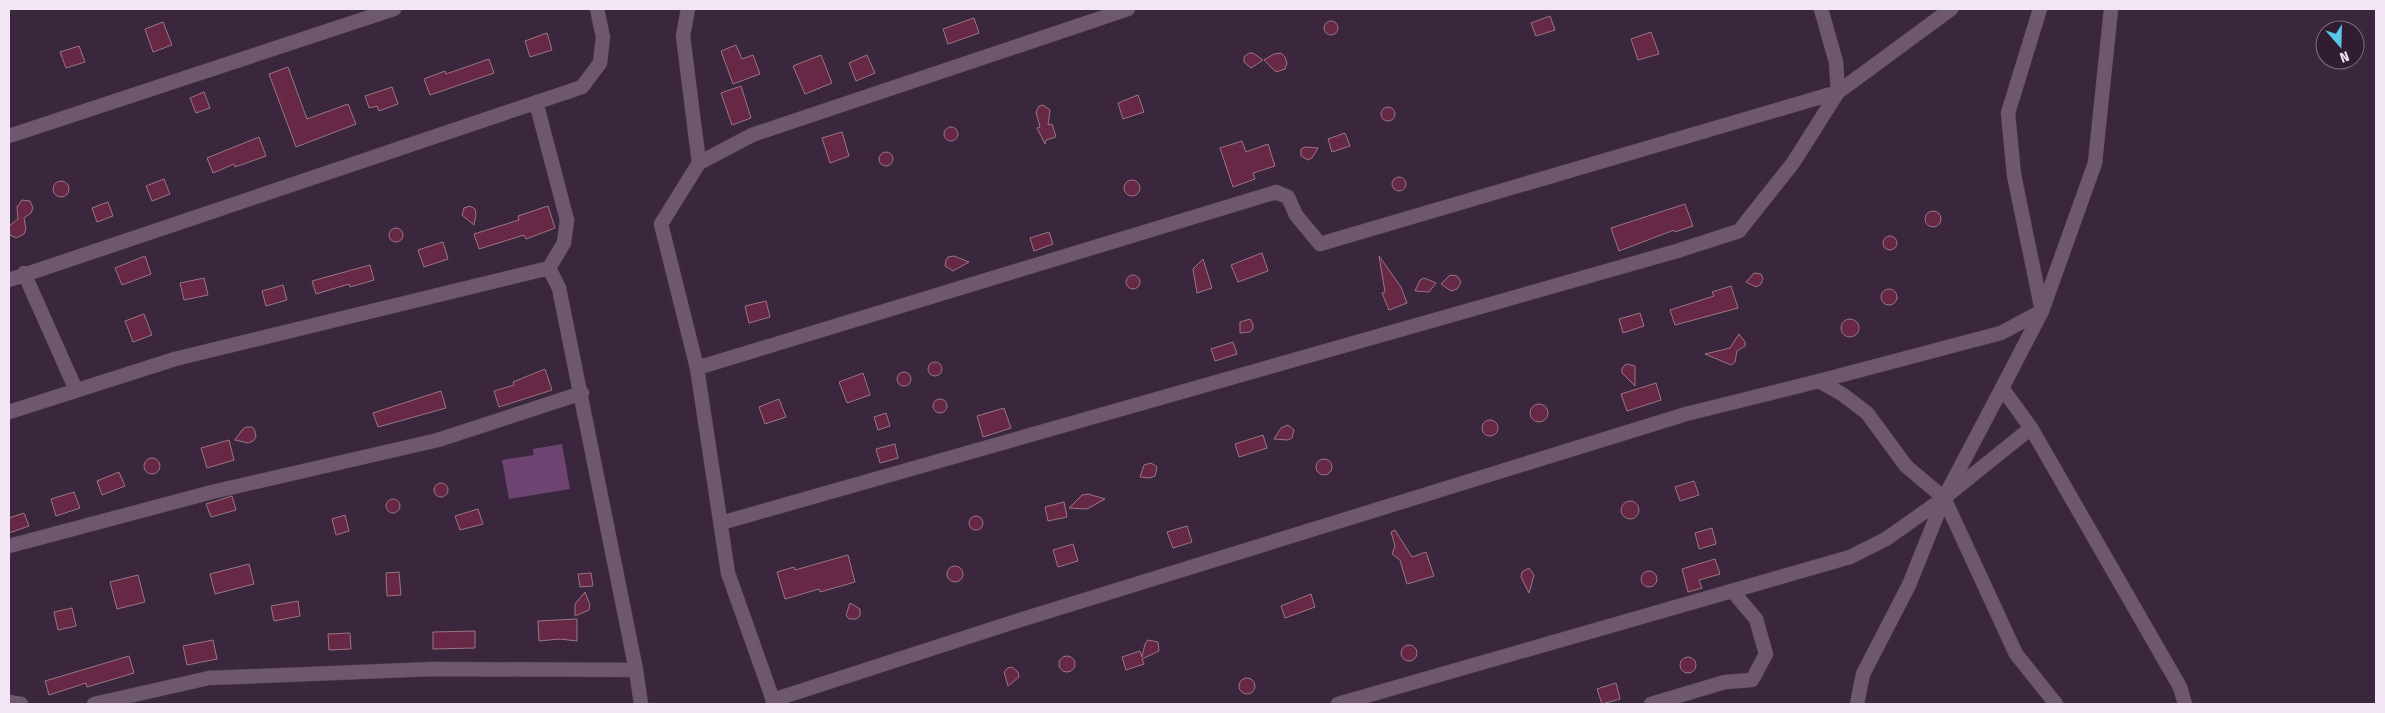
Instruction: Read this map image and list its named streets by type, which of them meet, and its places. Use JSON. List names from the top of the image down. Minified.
{"north":"bottom"}
